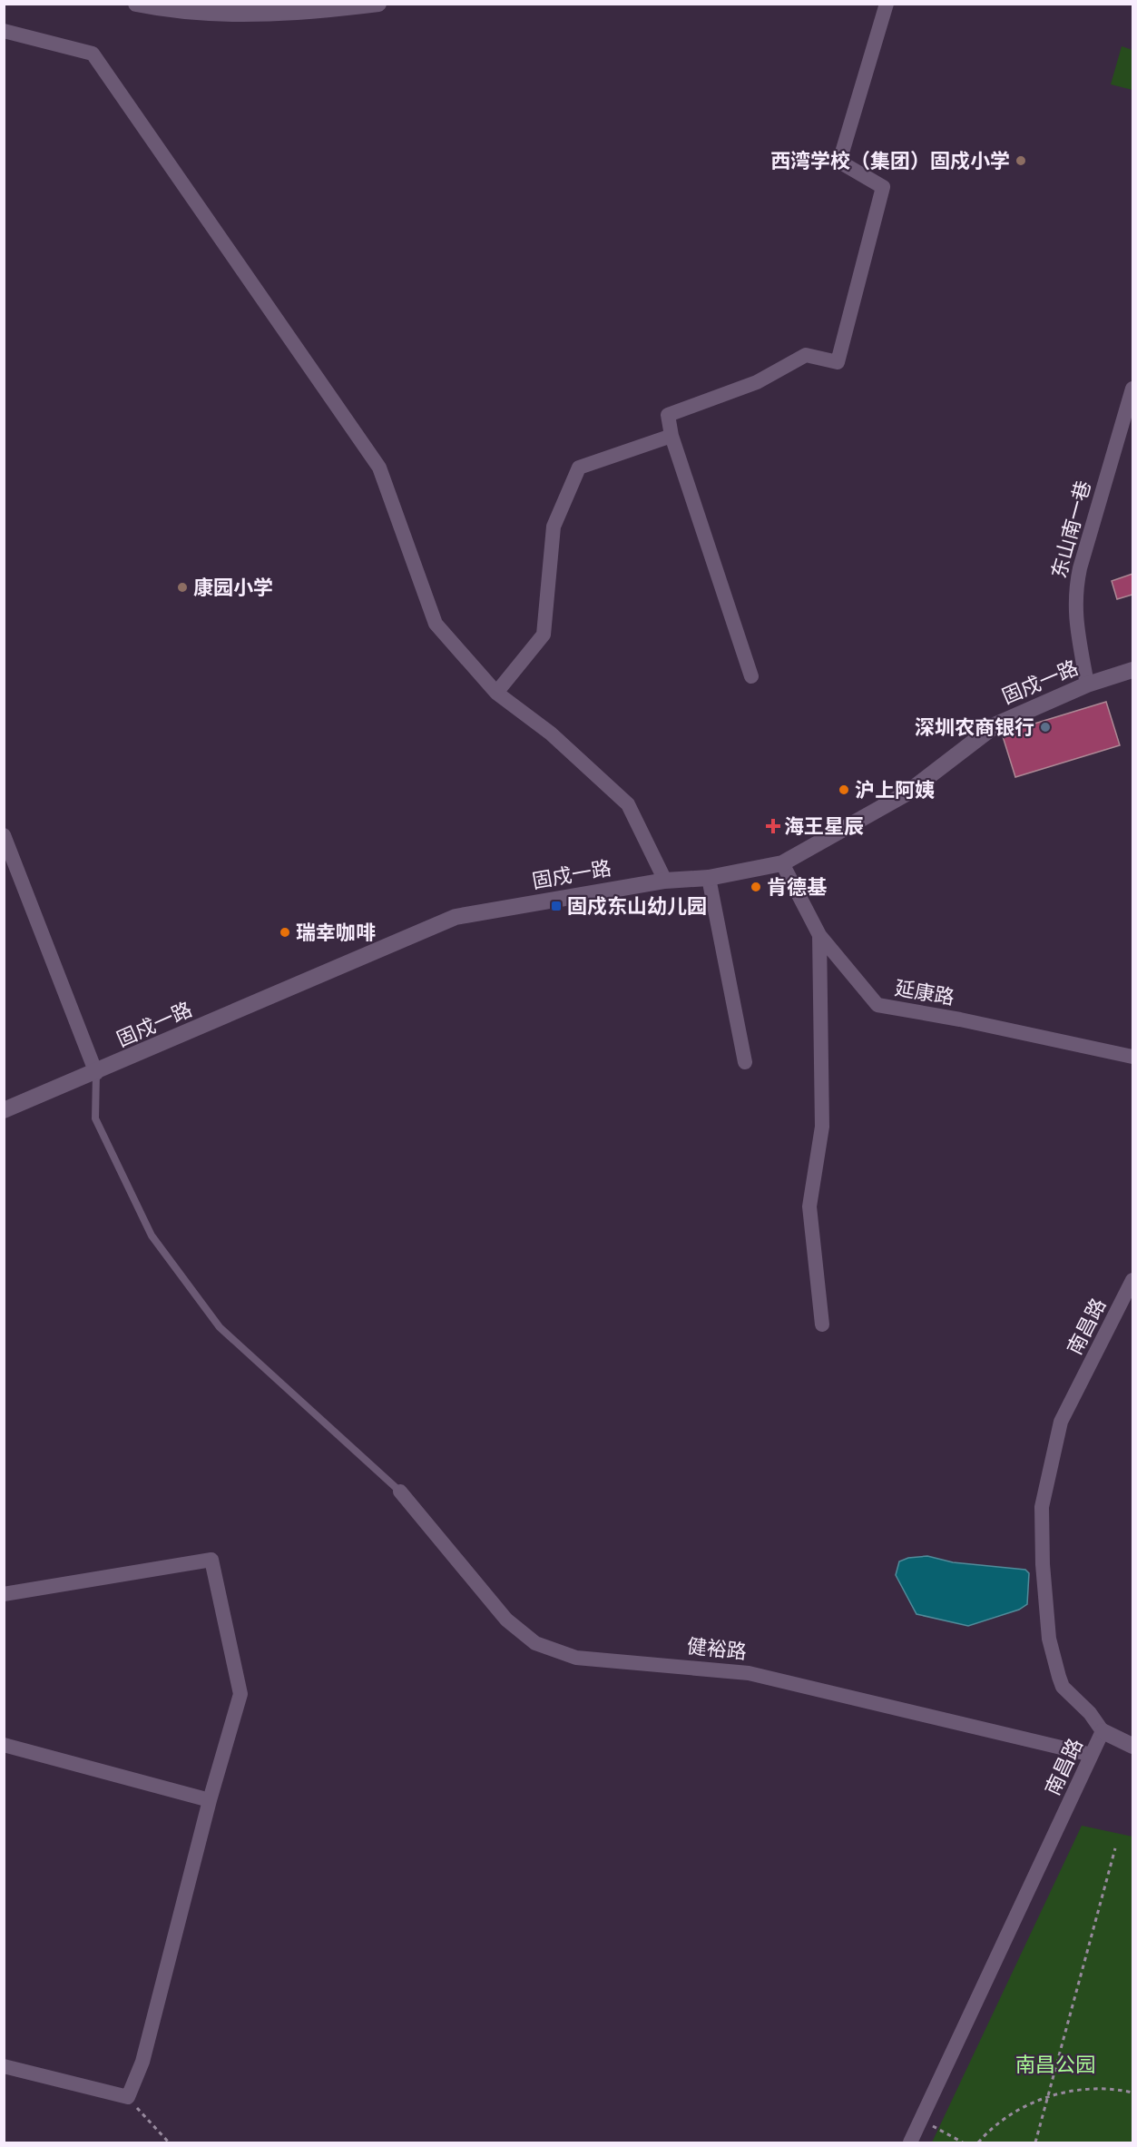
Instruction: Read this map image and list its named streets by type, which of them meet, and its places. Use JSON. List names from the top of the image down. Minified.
{"streets":{"street":["东山南一巷","固戍一路","延康路","南昌路","健裕路"]},"crossings":[["东山南一巷","固戍一路"],["固戍一路","延康路"],["南昌路","健裕路"]],"parks":["南昌公园"],"places":{"other":["西湾学校（集团）固戍小学","康园小学","深圳农商银行","沪上阿姨","肯德基","瑞幸咖啡"],"health":["海王星辰"],"transit":["固戍东山幼儿园"]}}
